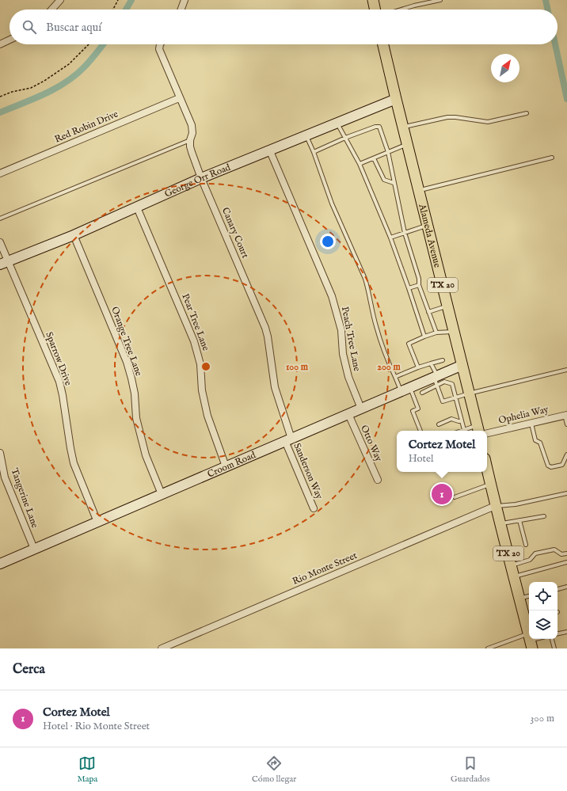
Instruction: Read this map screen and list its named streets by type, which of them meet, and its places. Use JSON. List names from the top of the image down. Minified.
{"streets":{"main road":["Alameda Avenue","TX 20"],"street":["Red Robin Drive","George Orr Road","Canary Court","Pear Tree Lane","Peach Tree Lane","Orange Tree Lane","Sparrow Drive","Ophelia Way","Otto Way","Croom Road","Sanderson Way","Tangerine Lane","Rio Monte Street"]},"crossings":[["Red Robin Drive","Canary Court"],["George Orr Road","Canary Court"],["George Orr Road","Alameda Avenue"],["George Orr Road","Pear Tree Lane"],["George Orr Road","Peach Tree Lane"],["George Orr Road","Orange Tree Lane"],["George Orr Road","Sparrow Drive"],["Canary Court","Croom Road"],["Canary Court","Sanderson Way"],["Alameda Avenue","Croom Road"],["TX 20","Rio Monte Street"],["Pear Tree Lane","Croom Road"],["Peach Tree Lane","Croom Road"],["Orange Tree Lane","Croom Road"],["Sparrow Drive","Croom Road"],["Otto Way","Croom Road"],["Croom Road","Sanderson Way"],["Croom Road","Tangerine Lane"]],"north":"top right","page":{"search":"Buscar aquí","popup":["Cortez Motel","Hotel"],"pins":"1","heading":"Cerca","list":[{"mark":"1","name":"Cortez Motel","note":"Hotel · Rio Monte Street","value":"300 m"}],"nav":["Mapa","Cómo llegar","Guardados"]},"rings":["100 m","200 m"]}
